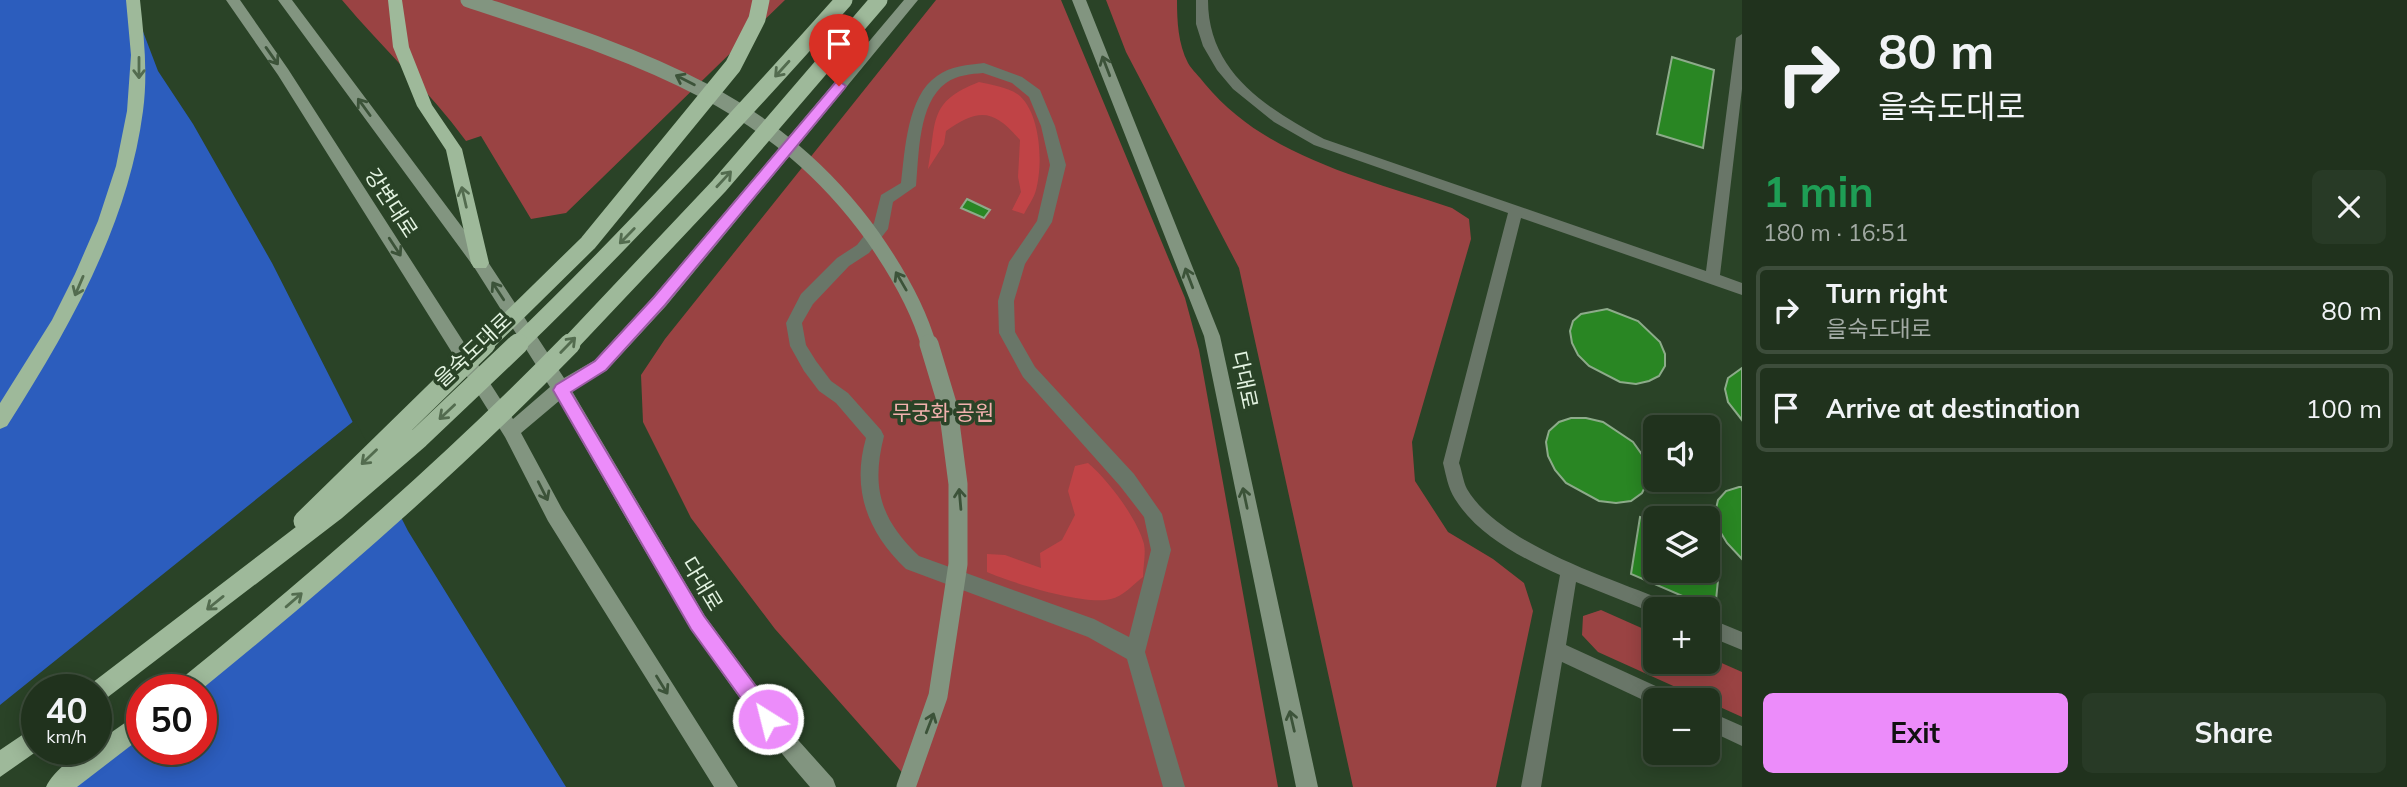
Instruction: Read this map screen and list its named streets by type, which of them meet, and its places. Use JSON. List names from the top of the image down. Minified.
{"streets":{"highway":["을숙도대로"],"main road":["강변대로","다대로"]},"crossings":[["강변대로","다대로"]],"one_way":["다대로"],"parks":["무궁화 공원"],"page":{"turn":["80 m","을숙도대로"],"heading":["1 min","180 m · 16:51"],"list":[{"name":"Turn right","note":"을숙도대로","value":"80 m"},{"name":"Arrive at destination","value":"100 m"}],"map_buttons":["+","−"],"speed":"40 km/h","limit":"50","buttons":["Exit","Share"]}}
